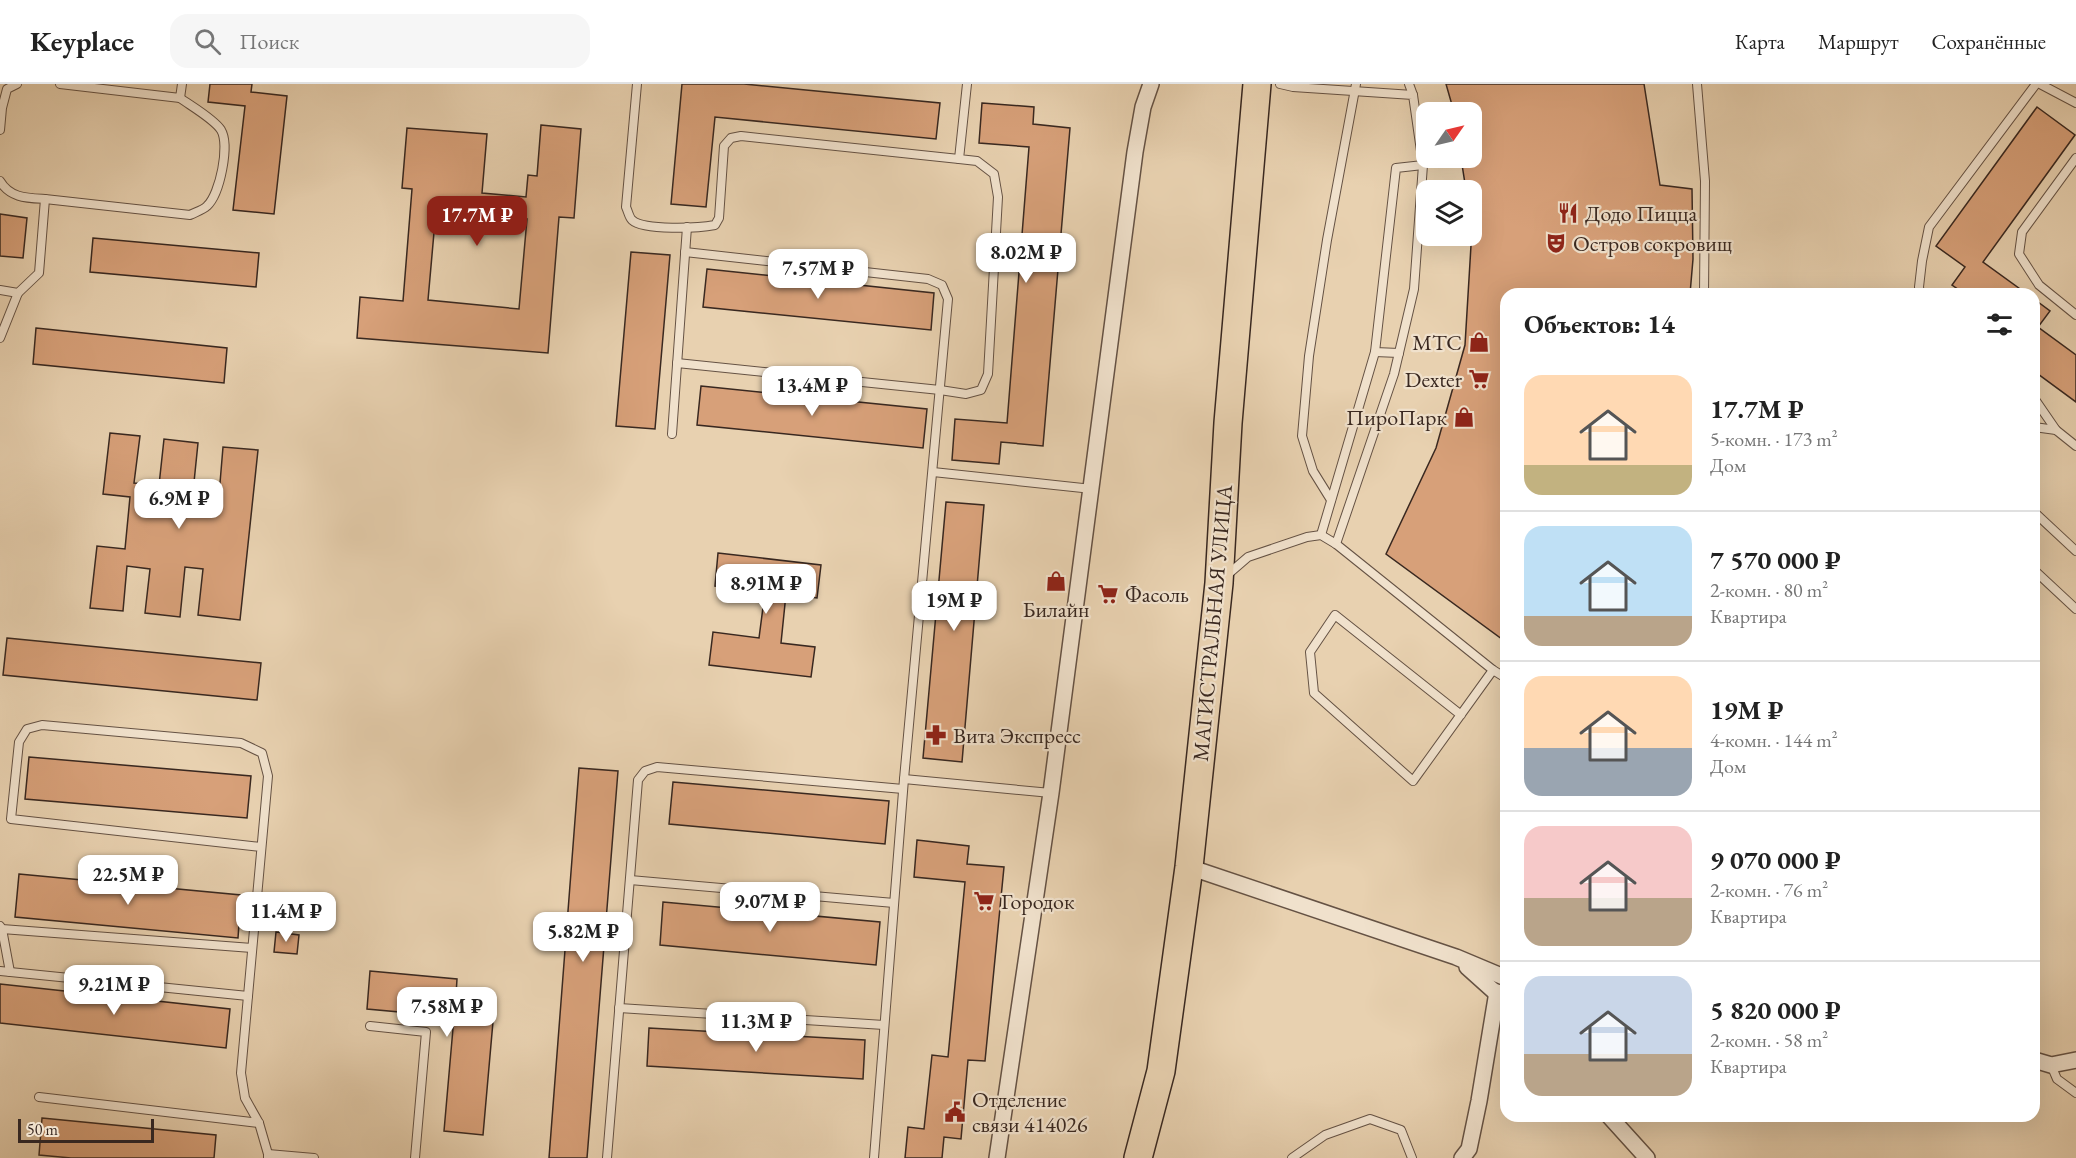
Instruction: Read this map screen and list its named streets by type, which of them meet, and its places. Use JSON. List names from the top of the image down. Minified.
{"streets":{"highway":["МАГИСТРАЛЬНАЯ УЛИЦА"]},"places":{"restaurant":["Додо Пицца"],"theatre":["Остров сокровищ"],"shop":["МТС","ПироПарк","Билайн"],"supermarket":["Dexter","Фасоль","Городок"],"pharmacy":["Вита Экспресс"],"public building":["Отделение связи 414026"]},"scale_bar":"50 m","north":"top right","page":{"header":"Keyplace","search":"Поиск","nav":["Карта","Маршрут","Сохранённые"],"price":["17.7M ₽","8.02M ₽","7.57M ₽","13.4M ₽","6.9M ₽","8.91M ₽","19M ₽","22.5M ₽","9.07M ₽","11.4M ₽","5.82M ₽","9.21M ₽","7.58M ₽","11.3M ₽"],"heading":"Объектов: 14","list":[{"name":"17.7M ₽","note":"5-комн. · 173 m² · Дом"},{"name":"7 570 000 ₽","note":"2-комн. · 80 m² · Квартира"},{"name":"19M ₽","note":"4-комн. · 144 m² · Дом"},{"name":"9 070 000 ₽","note":"2-комн. · 76 m² · Квартира"},{"name":"5 820 000 ₽","note":"2-комн. · 58 m² · Квартира"}],"scale":"50 m"}}
